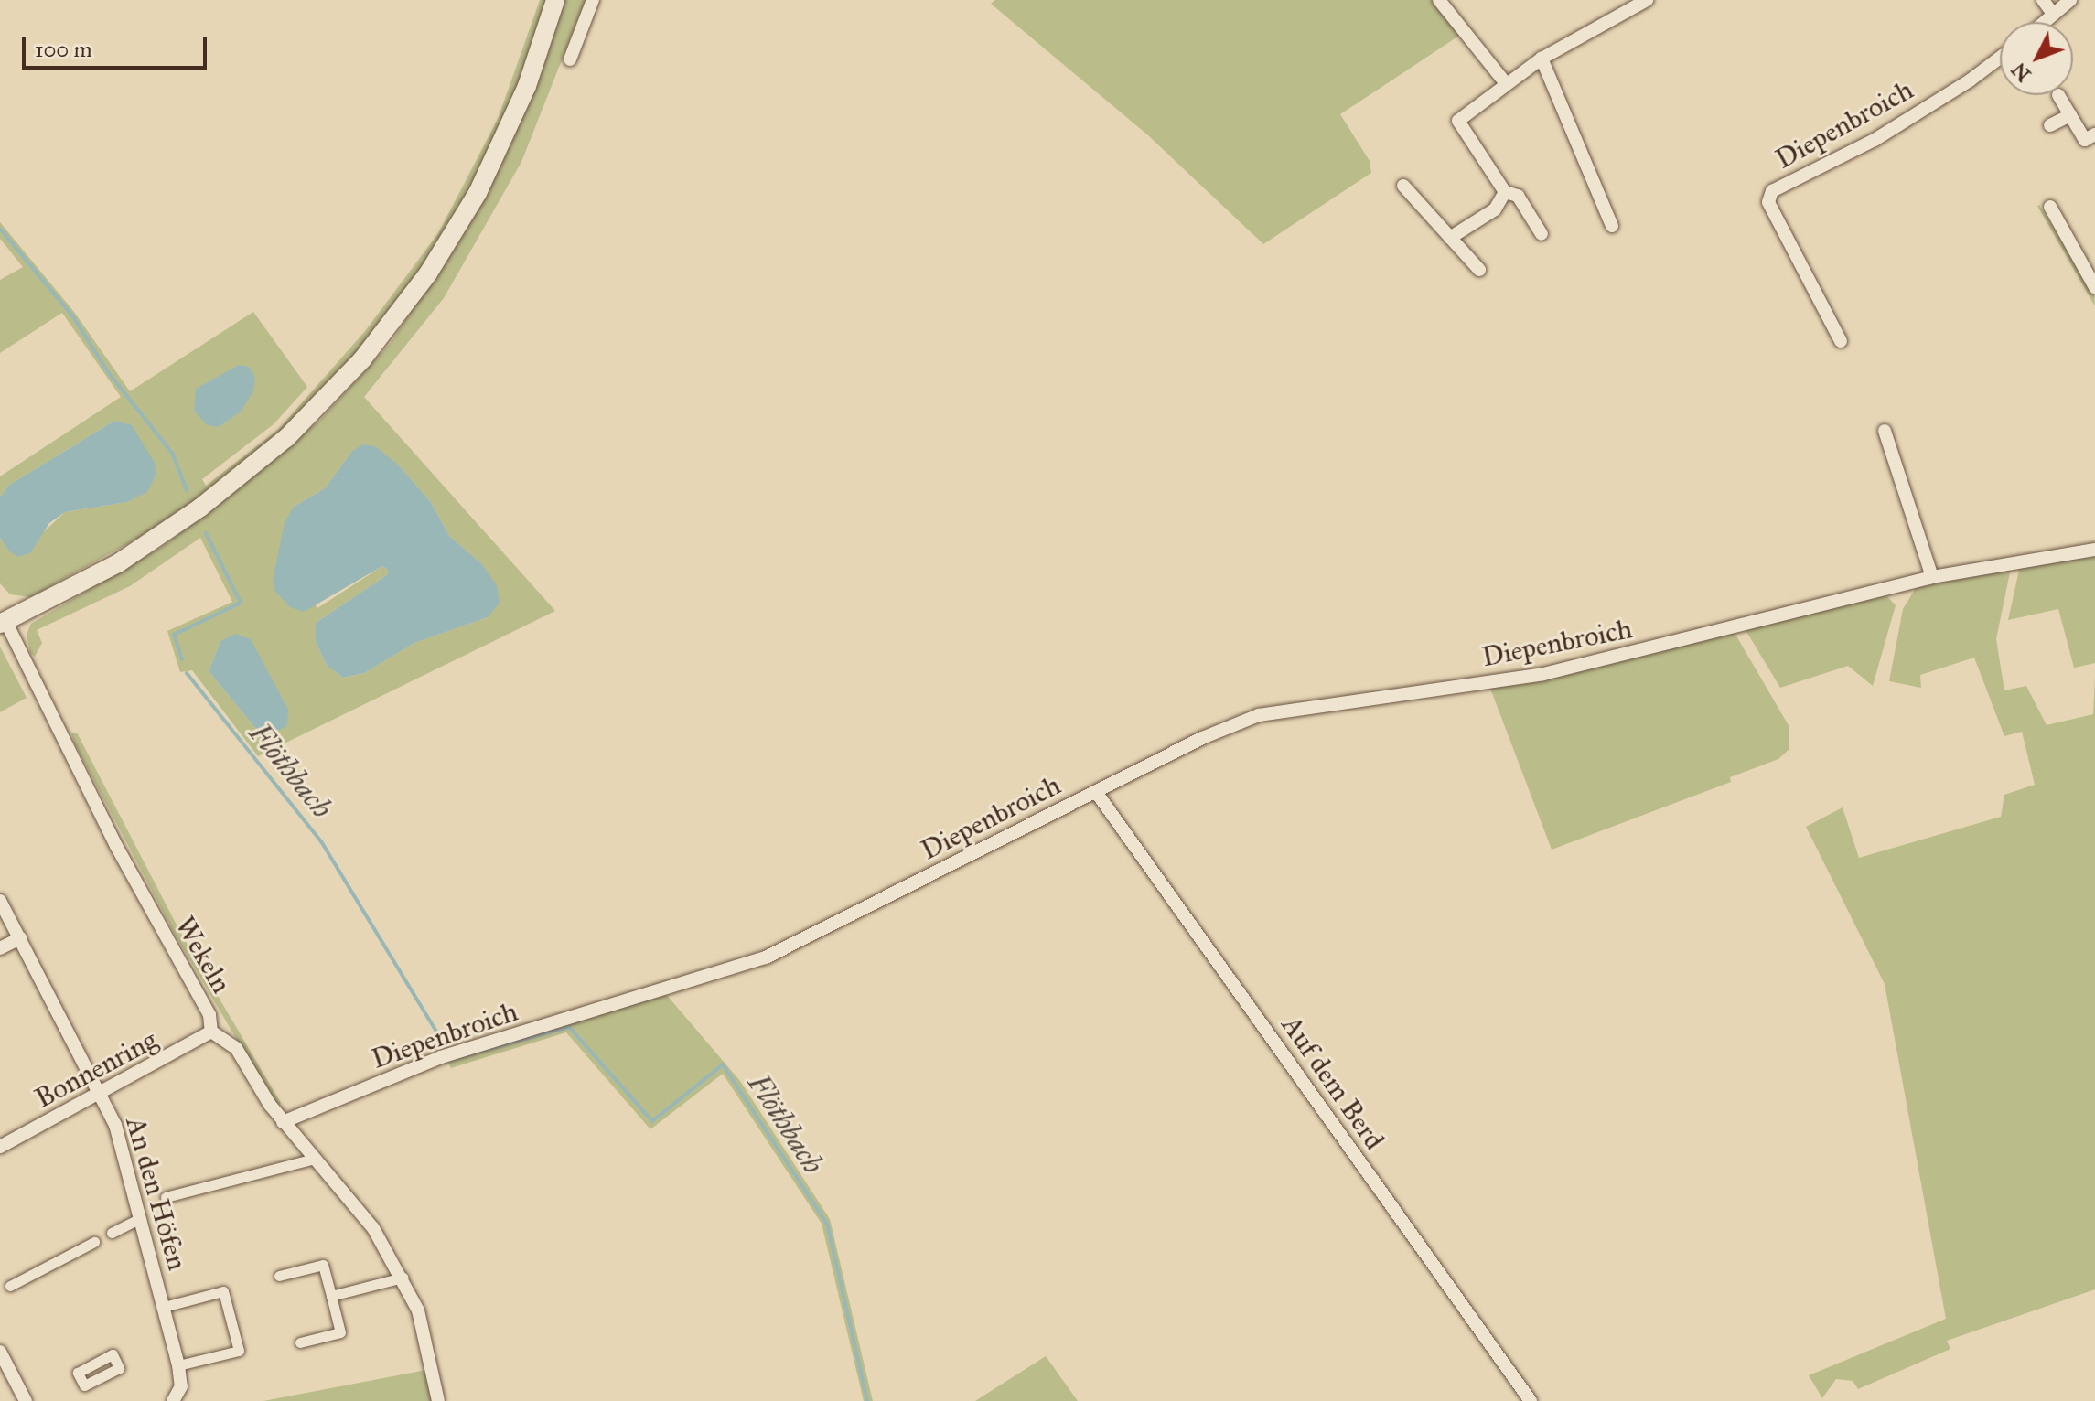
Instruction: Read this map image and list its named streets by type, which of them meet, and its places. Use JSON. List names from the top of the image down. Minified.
{"streets":{"street":["Diepenbroich","Wekeln","Bonnenring","Auf dem Berd","An den Höfen"]},"crossings":[["Diepenbroich","Wekeln"],["Diepenbroich","Auf dem Berd"],["Wekeln","Bonnenring"],["Wekeln","An den Höfen"],["Bonnenring","An den Höfen"]],"water":["Flöthbach"],"scale_bar":"100 m","north":"bottom left"}
